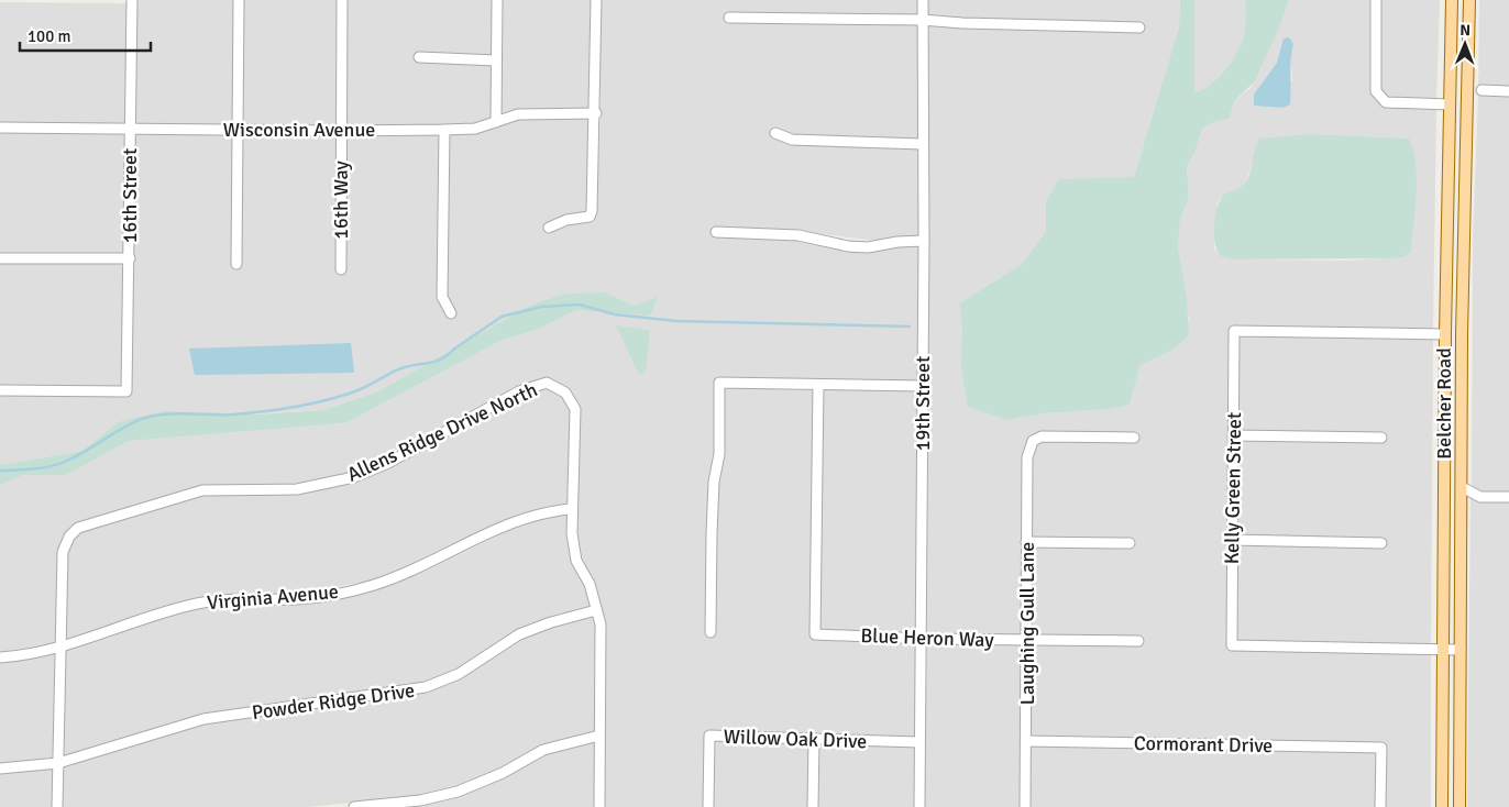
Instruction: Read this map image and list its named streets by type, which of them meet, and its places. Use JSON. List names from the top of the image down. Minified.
{"streets":{"main road":["Belcher Road"],"street":["Wisconsin Avenue","16th Street","16th Way","19th Street","Allens Ridge Drive North","Kelly Green Street","Virginia Avenue","Laughing Gull Lane","Blue Heron Way","Powder Ridge Drive","Willow Oak Drive","Cormorant Drive"]},"crossings":[["Wisconsin Avenue","16th Street"],["Wisconsin Avenue","16th Way"],["19th Street","Blue Heron Way"],["19th Street","Willow Oak Drive"],["Belcher Road","Kelly Green Street"],["Allens Ridge Drive North","Virginia Avenue"],["Laughing Gull Lane","Blue Heron Way"],["Laughing Gull Lane","Cormorant Drive"]],"scale_bar":"100 m","north":"top"}
